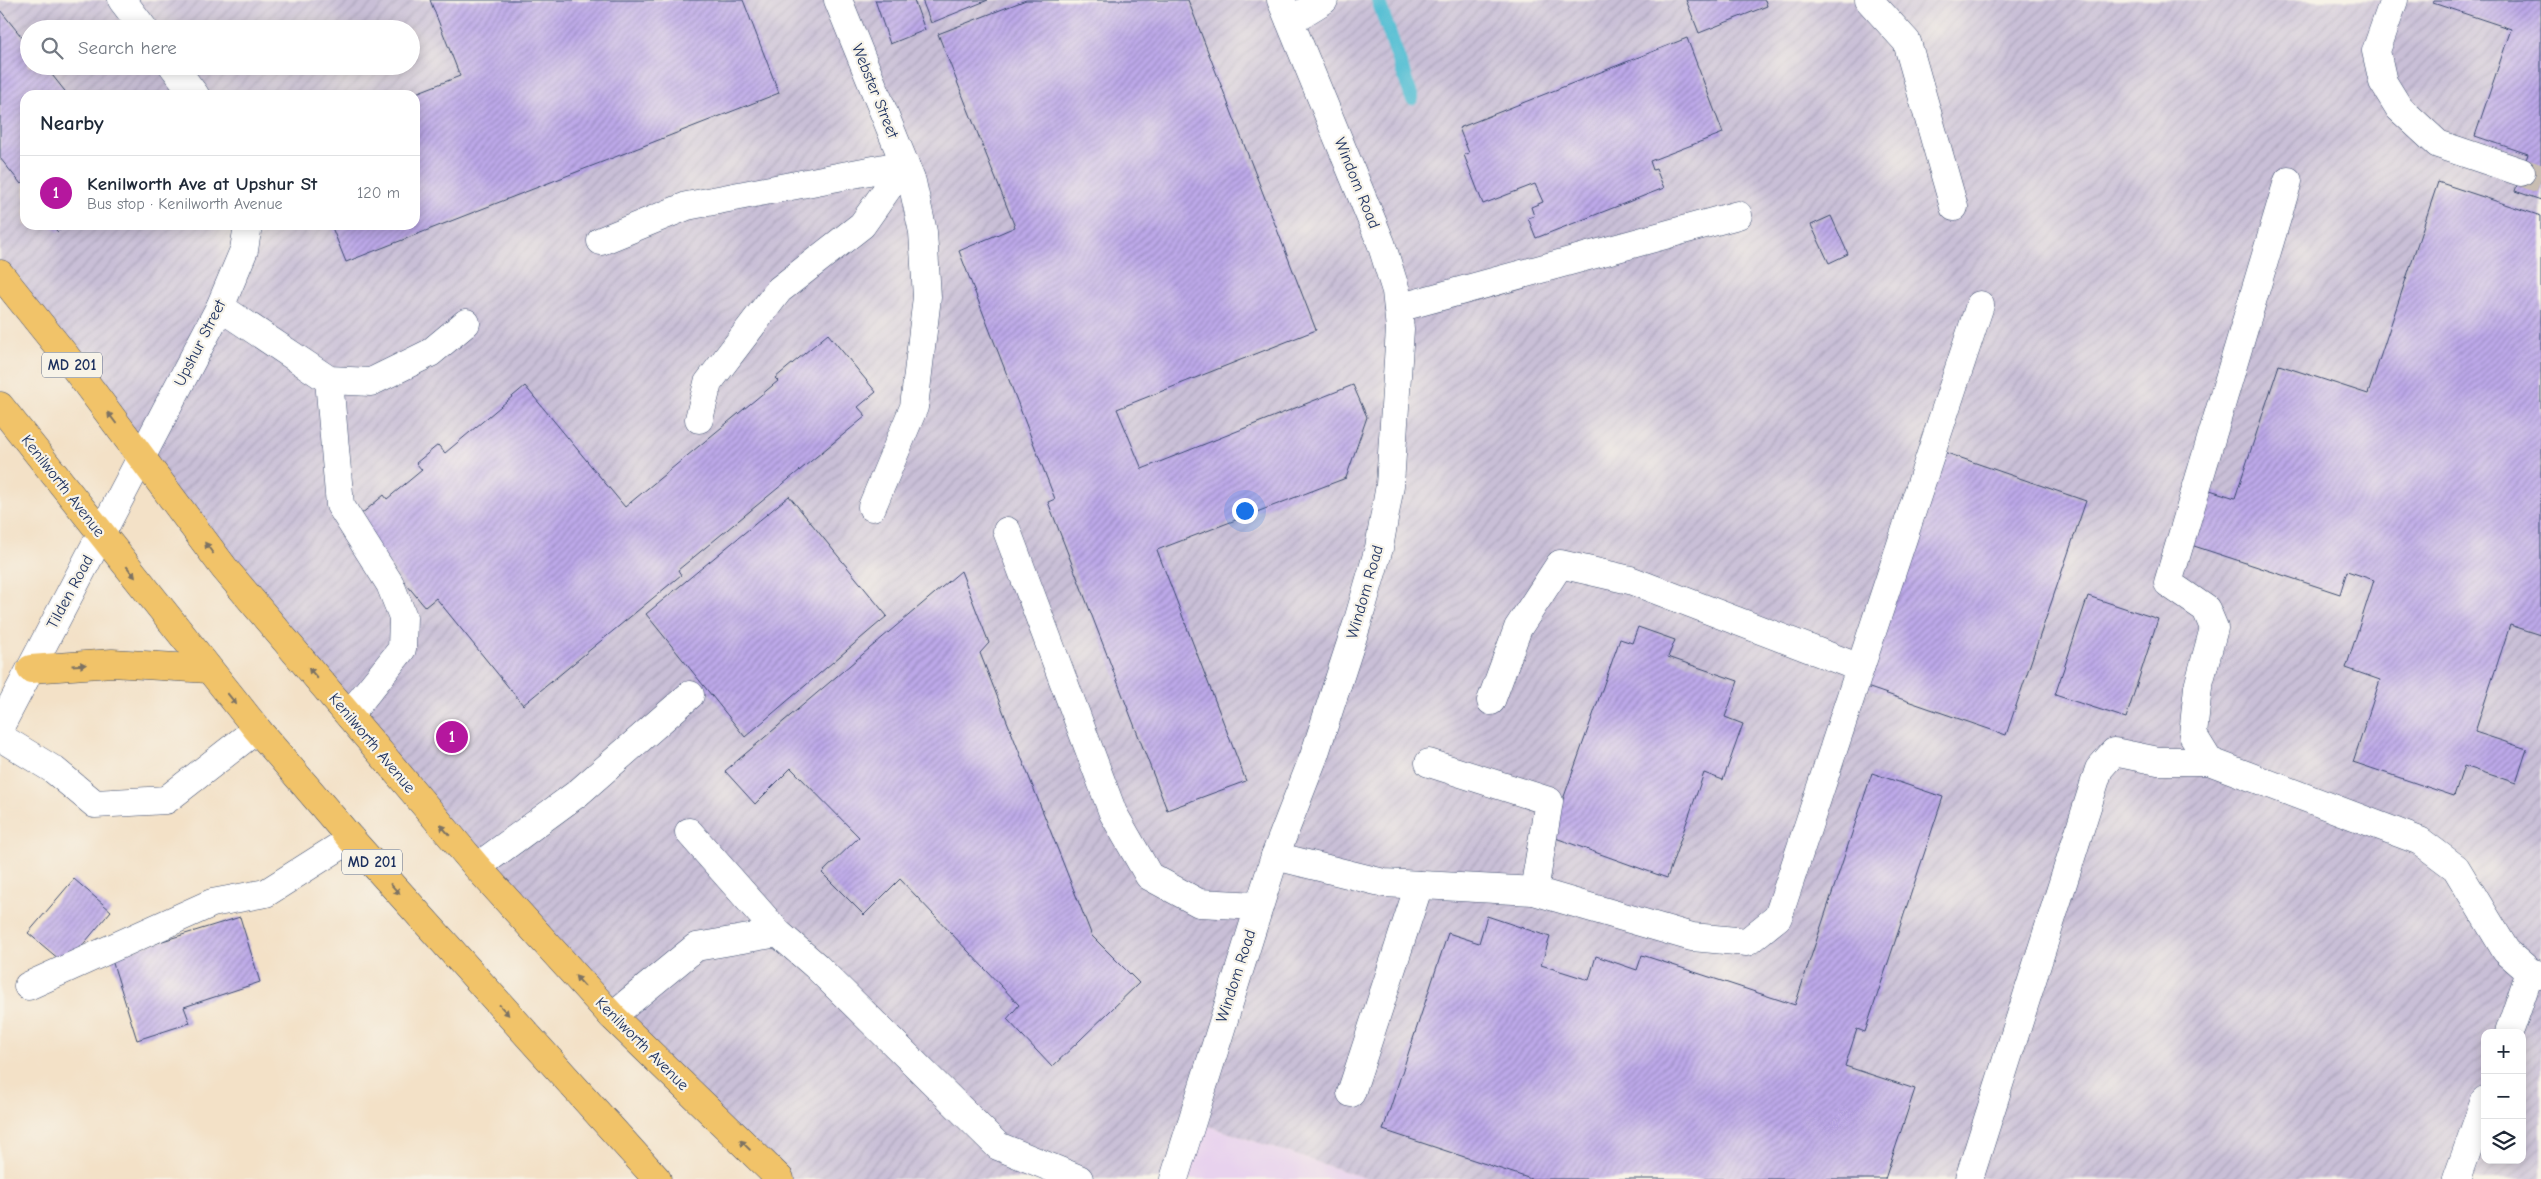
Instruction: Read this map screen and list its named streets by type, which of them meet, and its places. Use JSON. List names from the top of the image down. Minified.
{"streets":{"main road":["MD 201","Kenilworth Avenue"],"street":["Webster Street","Windom Road","Upshur Street","Tilden Road"]},"crossings":[["Upshur Street","Kenilworth Avenue"],["Upshur Street","Tilden Road"],["Kenilworth Avenue","Tilden Road"]],"page":{"search":"Search here","heading":"Nearby","list":[{"mark":"1","name":"Kenilworth Ave at Upshur St","note":"Bus stop · Kenilworth Avenue","value":"120 m"}],"pins":"1","map_buttons":["+","−"]}}
